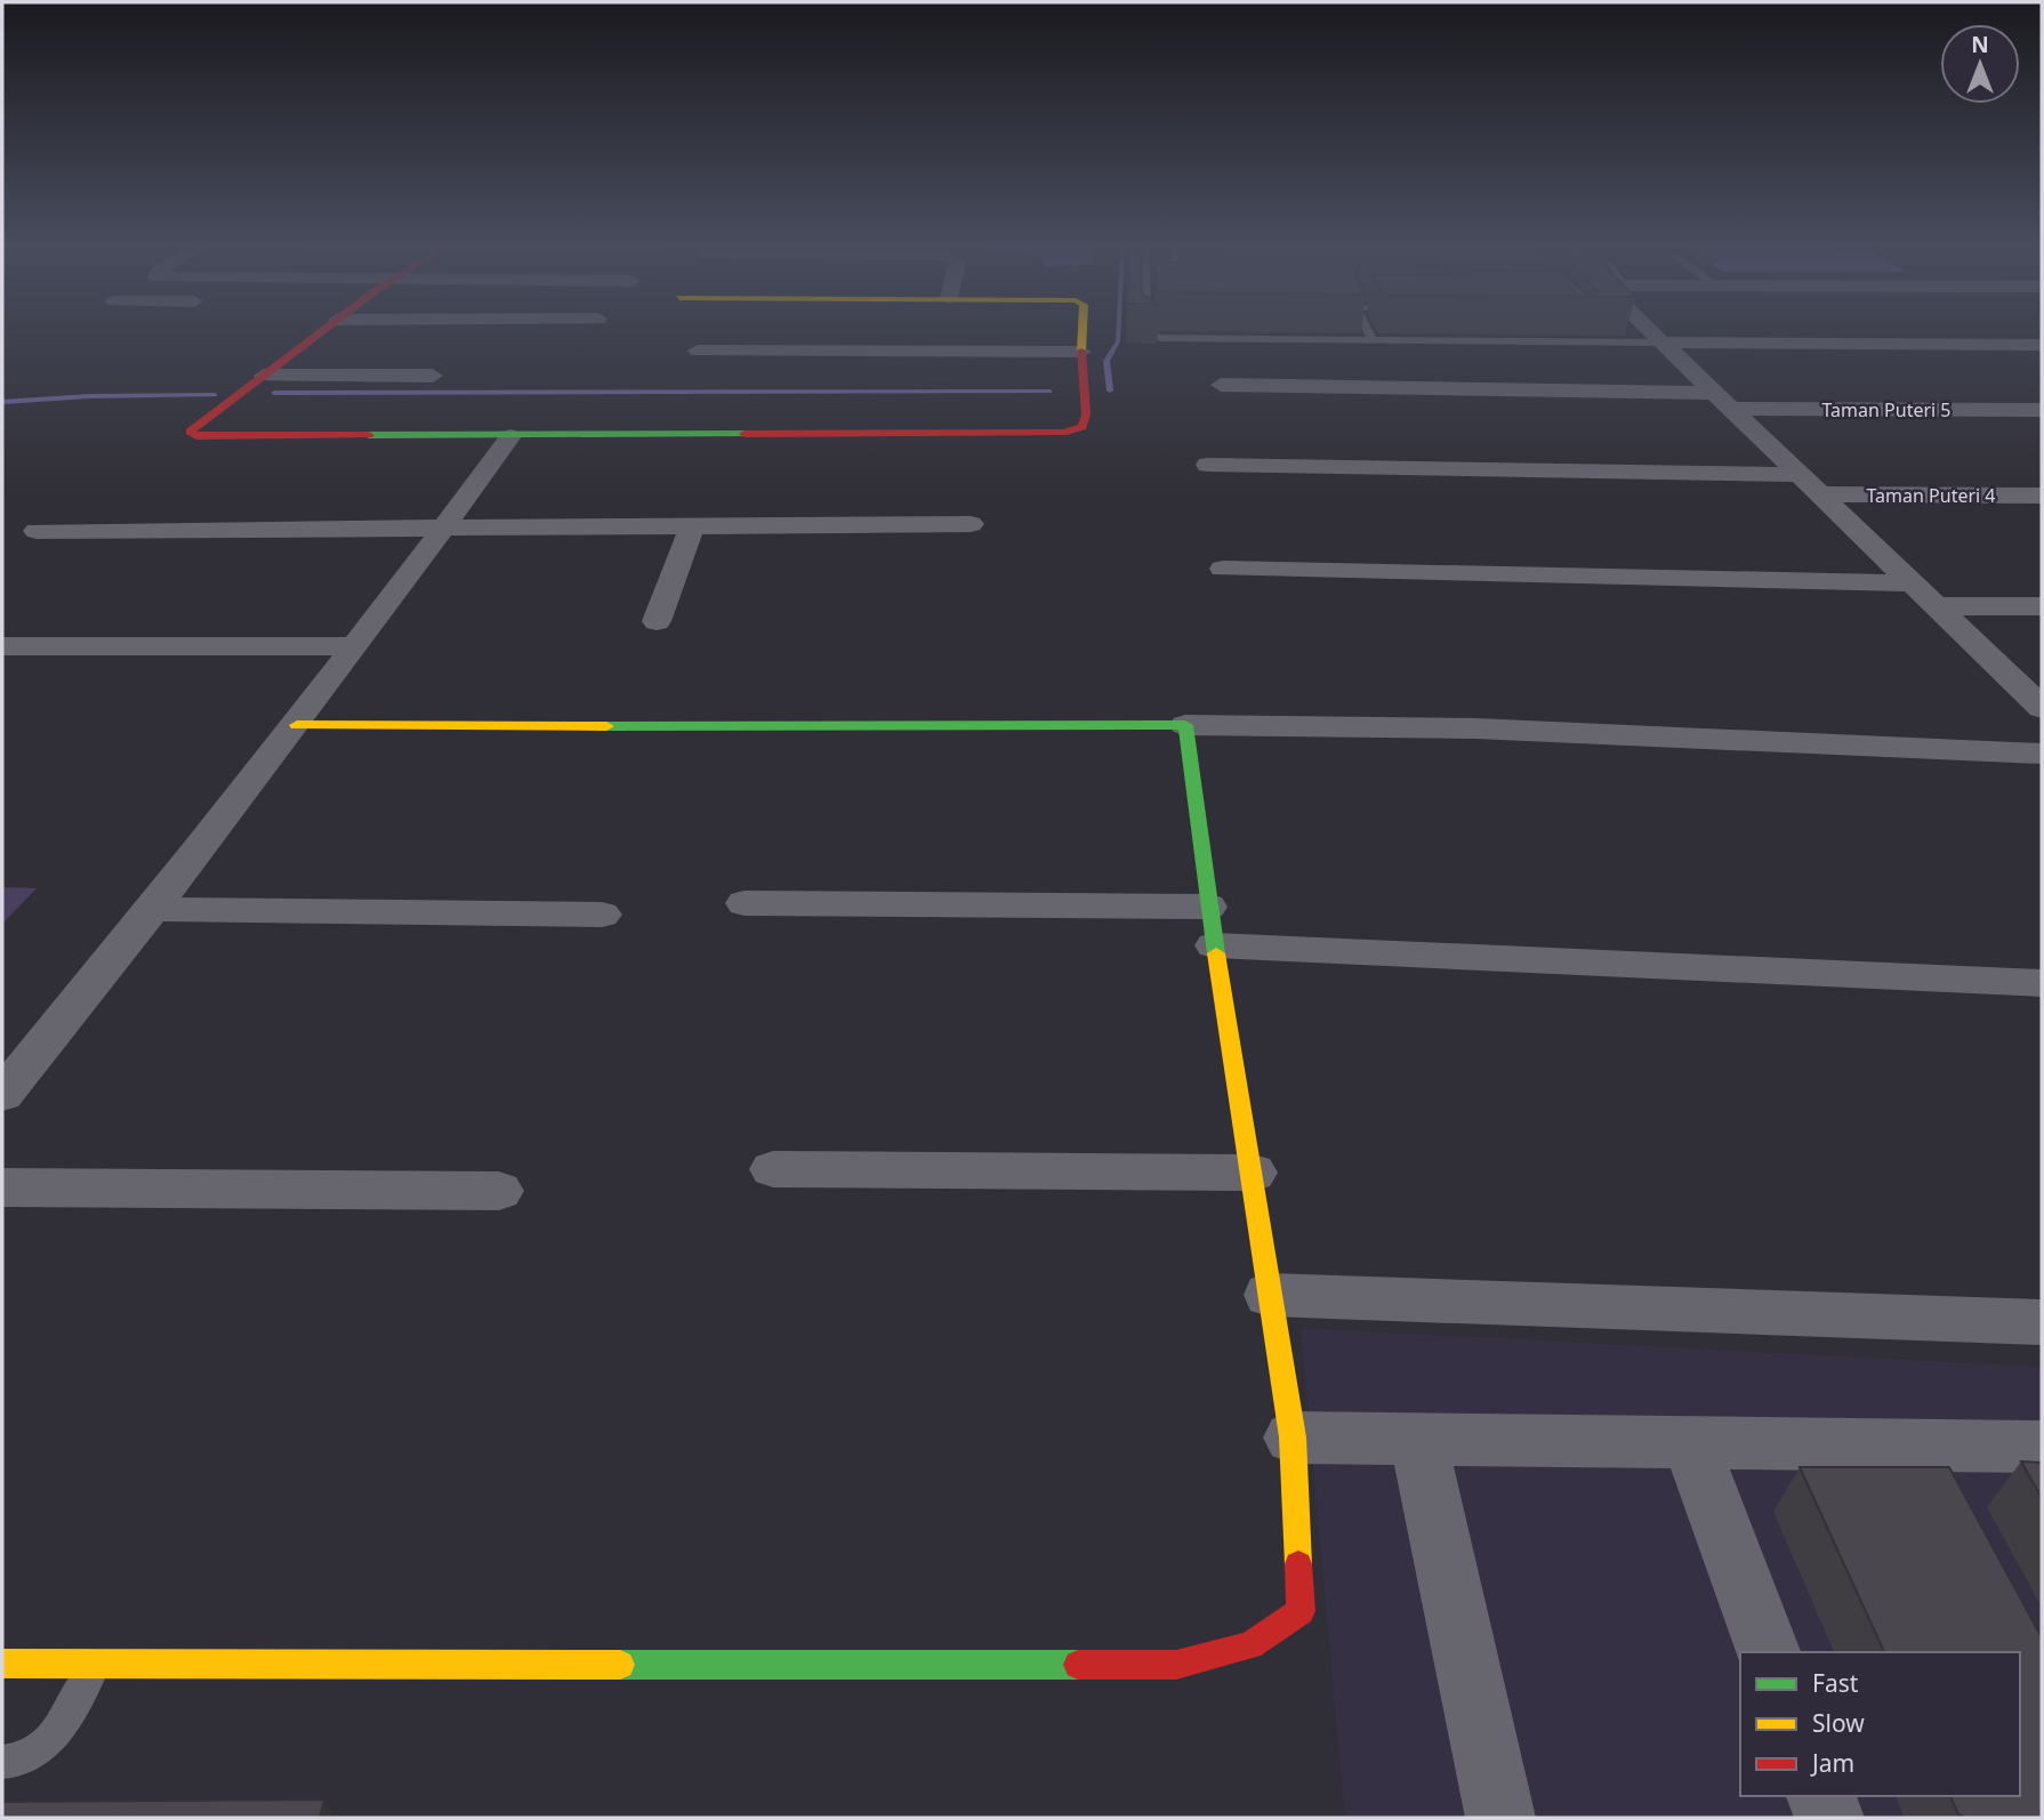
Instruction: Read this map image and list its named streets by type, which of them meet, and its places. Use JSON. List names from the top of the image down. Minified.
{"streets":{"street":["Taman Puteri 5","Taman Puteri 4"]},"legend":["Fast","Slow","Jam"],"north":"top"}
